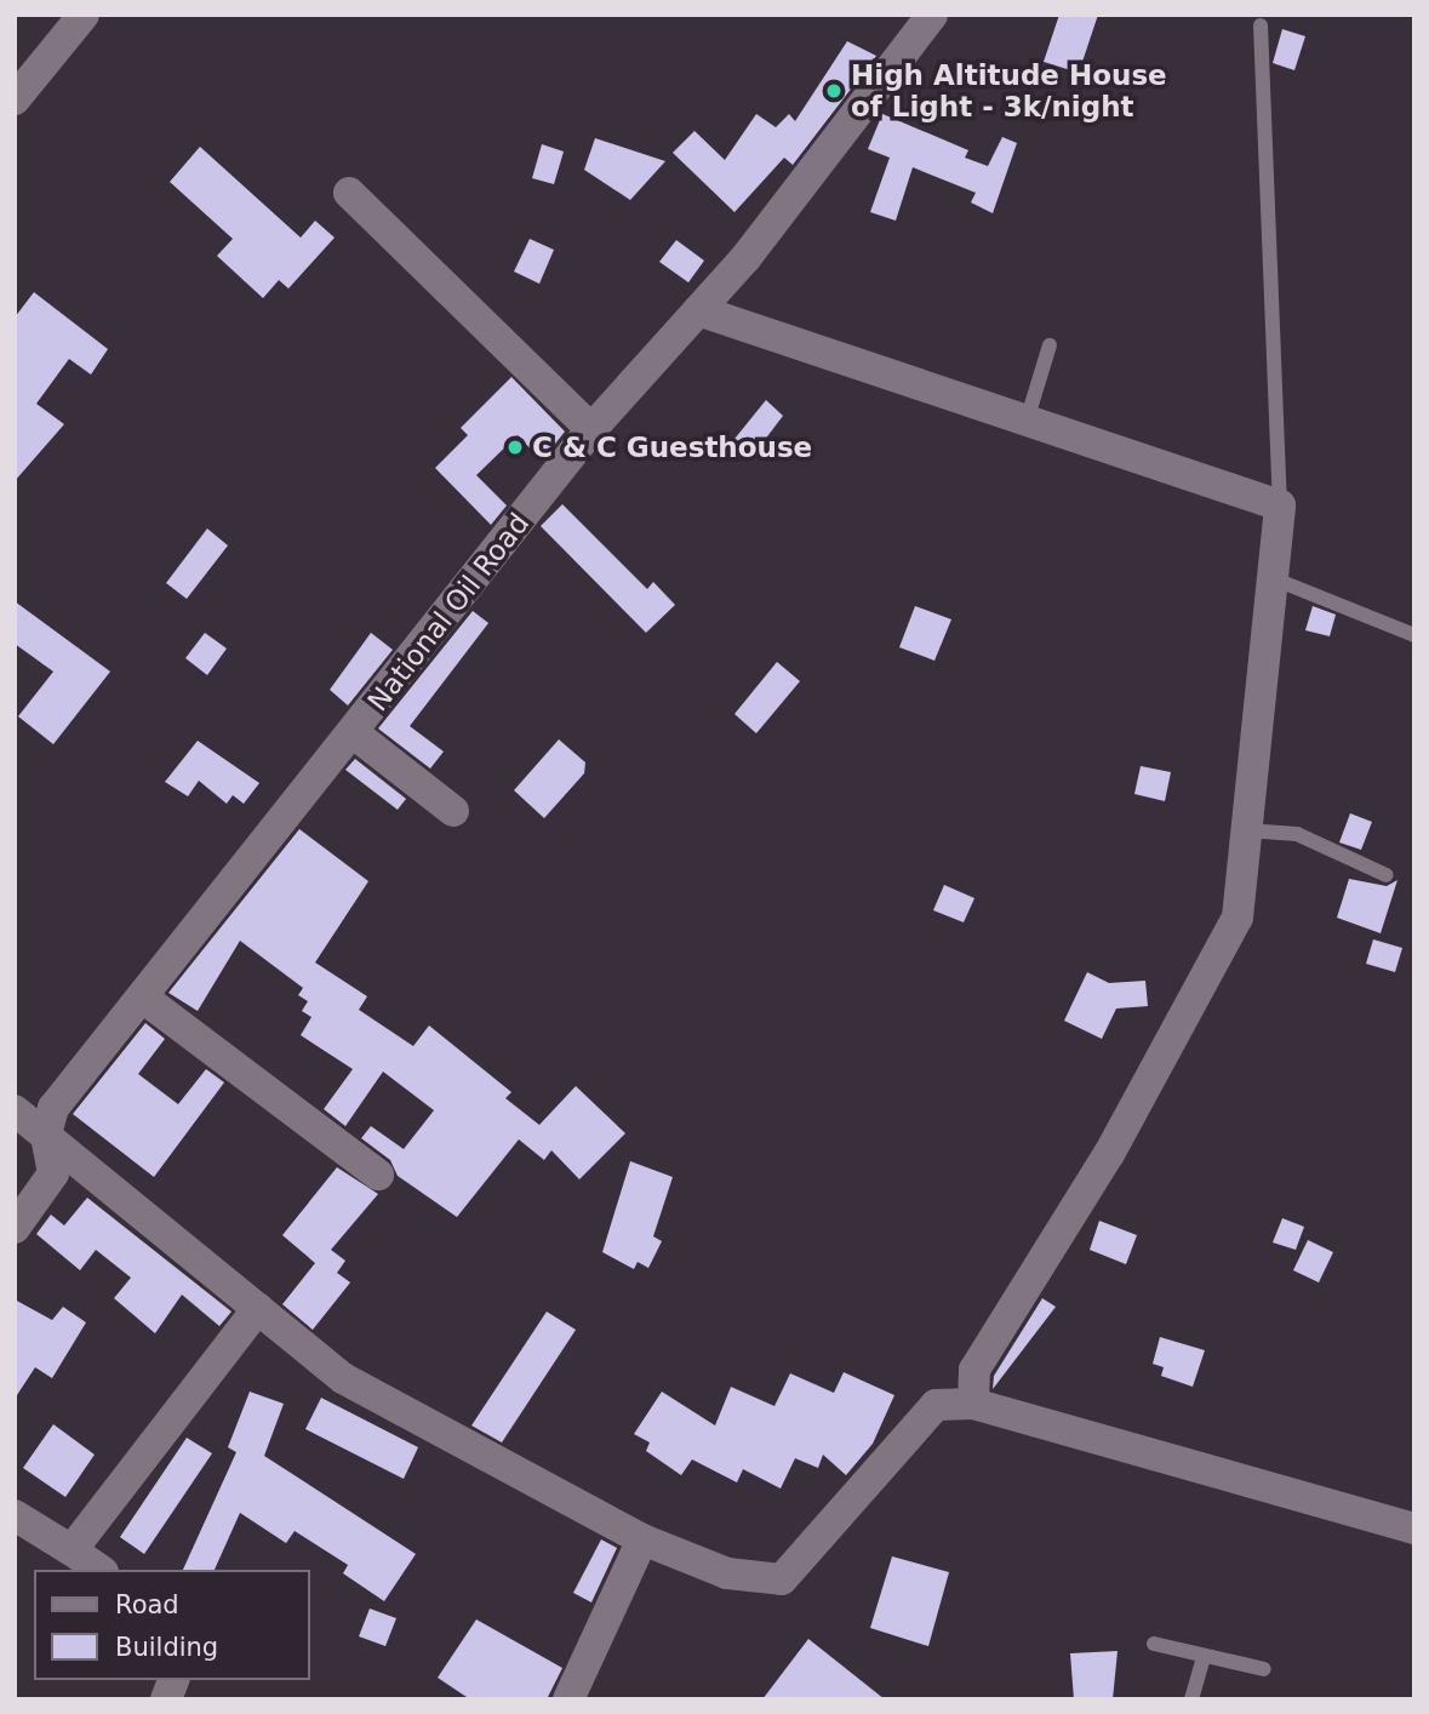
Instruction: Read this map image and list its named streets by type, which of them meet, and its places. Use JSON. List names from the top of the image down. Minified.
{"streets":{"street":["National Oil Road"]},"places":["High Altitude House of Light - 3k/night","C & C Guesthouse"],"legend":["Road","Building"]}
